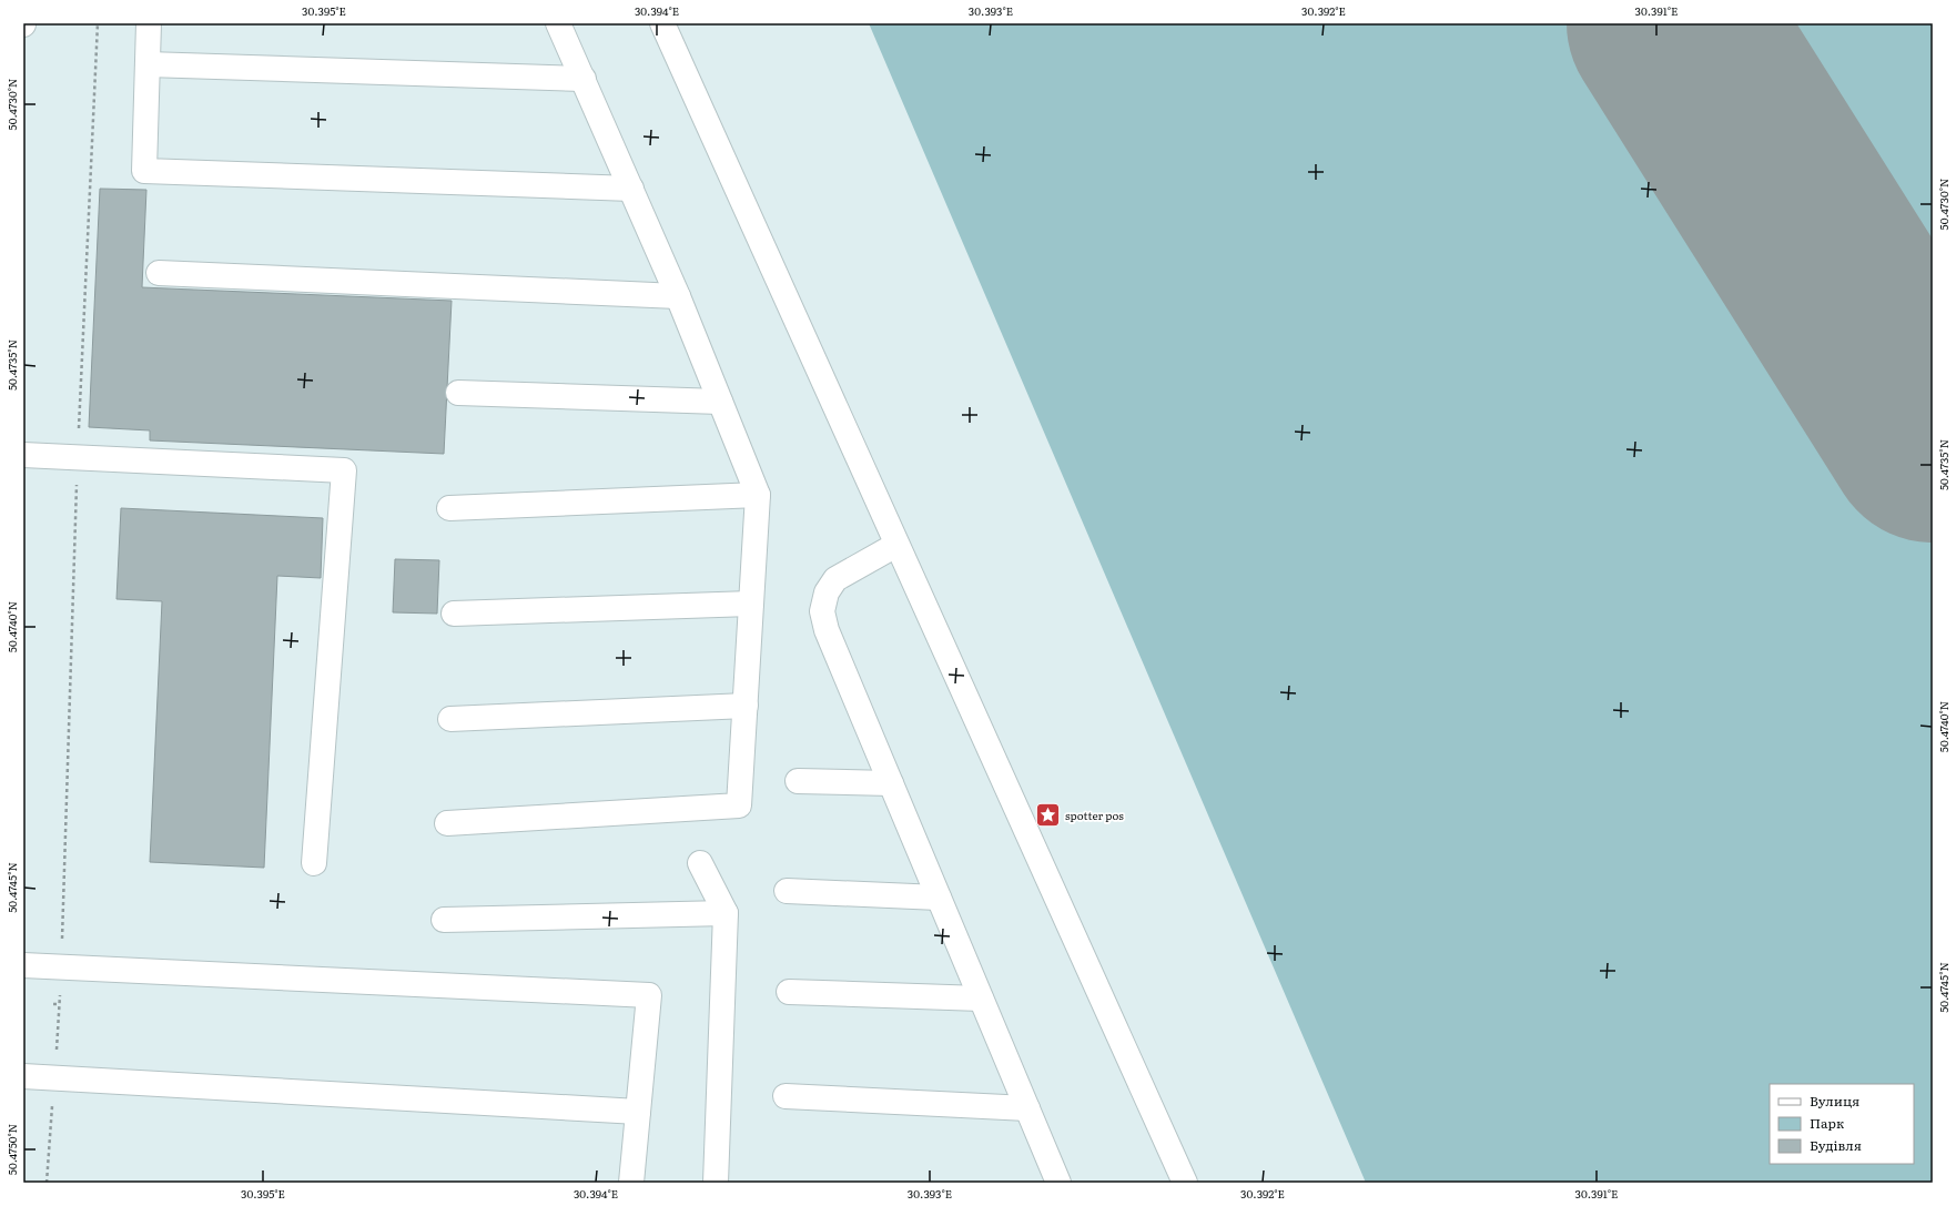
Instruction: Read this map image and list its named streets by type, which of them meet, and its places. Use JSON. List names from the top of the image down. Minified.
{"places":{"place":["spotter pos"]},"legend":["Вулиця","Парк","Будівля"],"coordinates":["30.395°E","30.394°E","30.393°E","30.392°E","30.391°E","50.4730°N","50.4735°N","50.4740°N","50.4745°N","50.4750°N"]}
